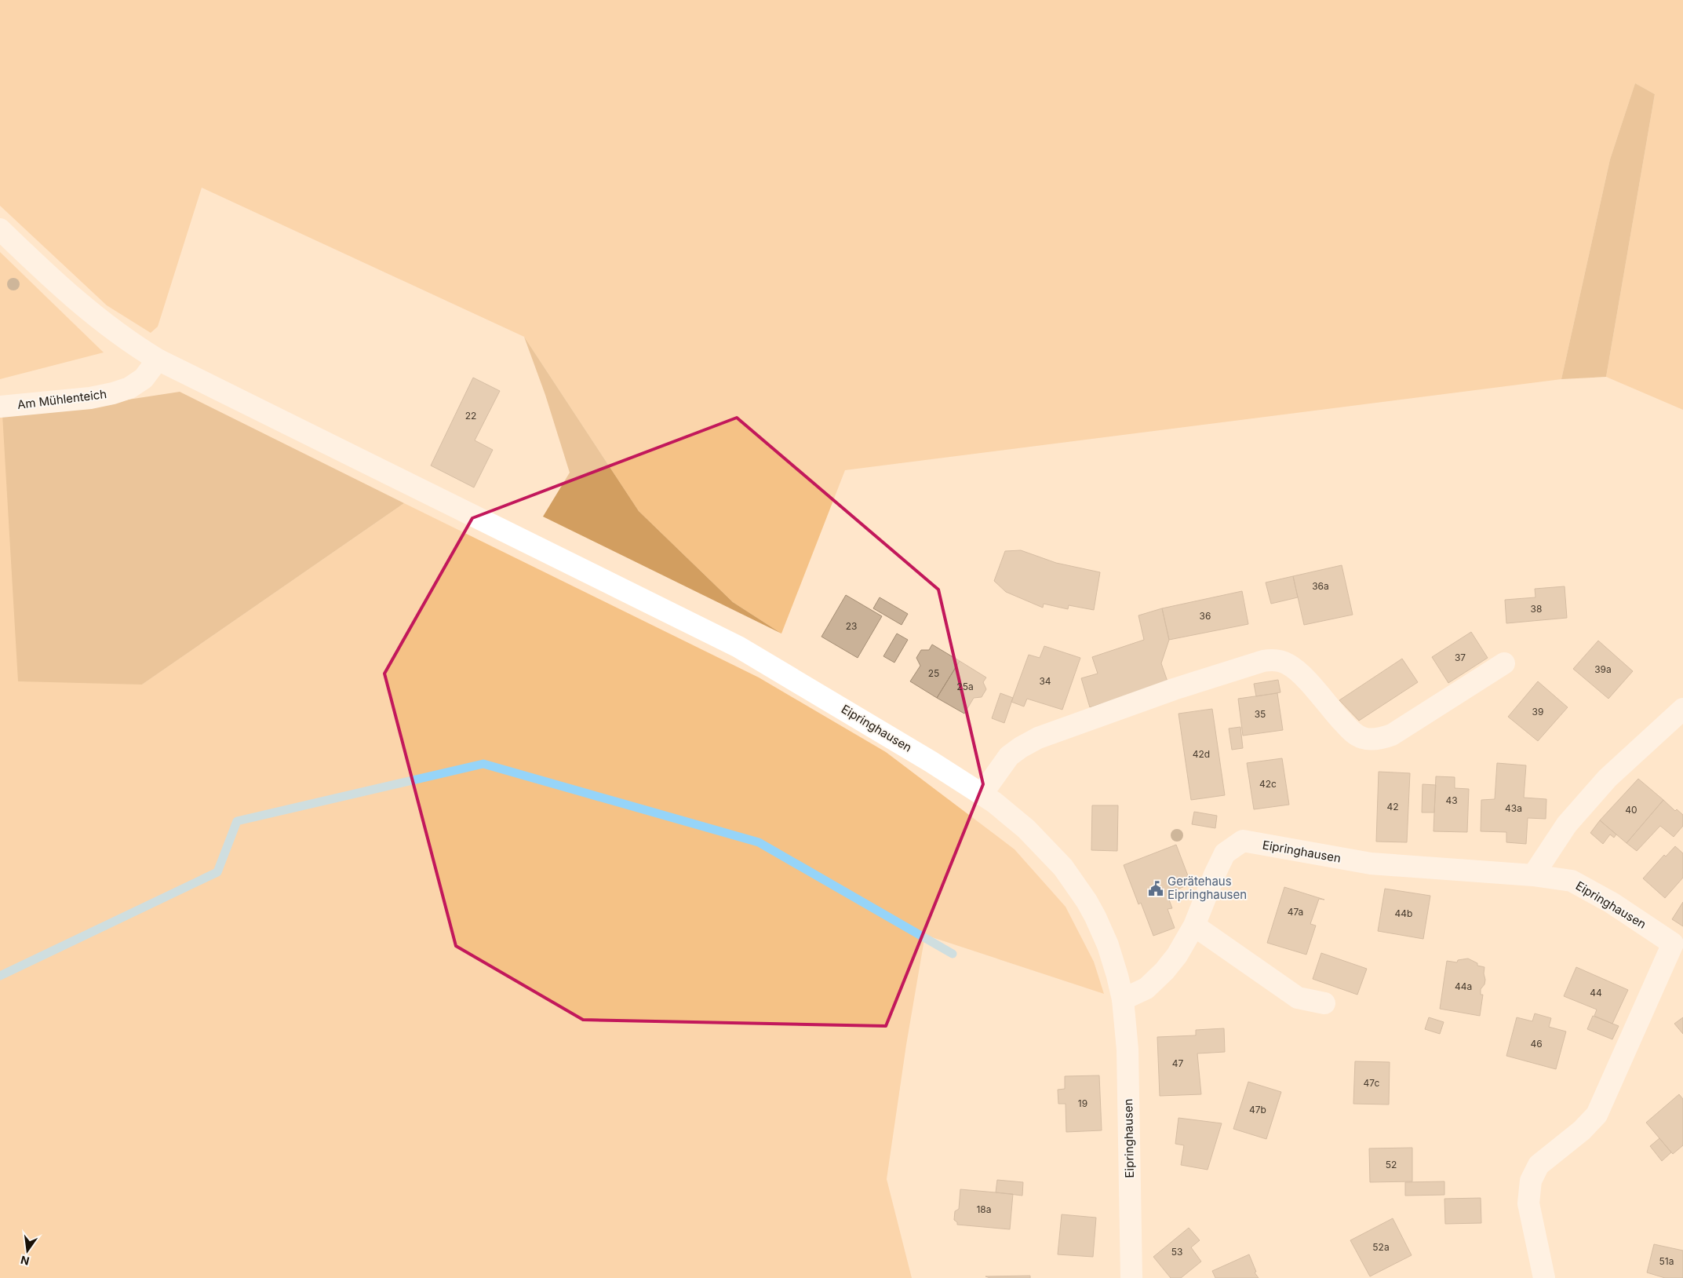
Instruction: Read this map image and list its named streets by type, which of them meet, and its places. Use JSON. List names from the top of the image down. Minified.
{"streets":{"street":["Am Mühlenteich","Eipringhausen"]},"crossings":[["Am Mühlenteich","Eipringhausen"]],"places":{"public building":["Gerätehaus Eipringhausen"]},"house_numbers":["22","36a","38","36","23","37","39a","25","34","25a","39","35","42d","42c","43","42","43a","40","47a","44b","44a","44","46","47","47c","19","47b","52","18a","52a","53","51a"],"north":"bottom"}
